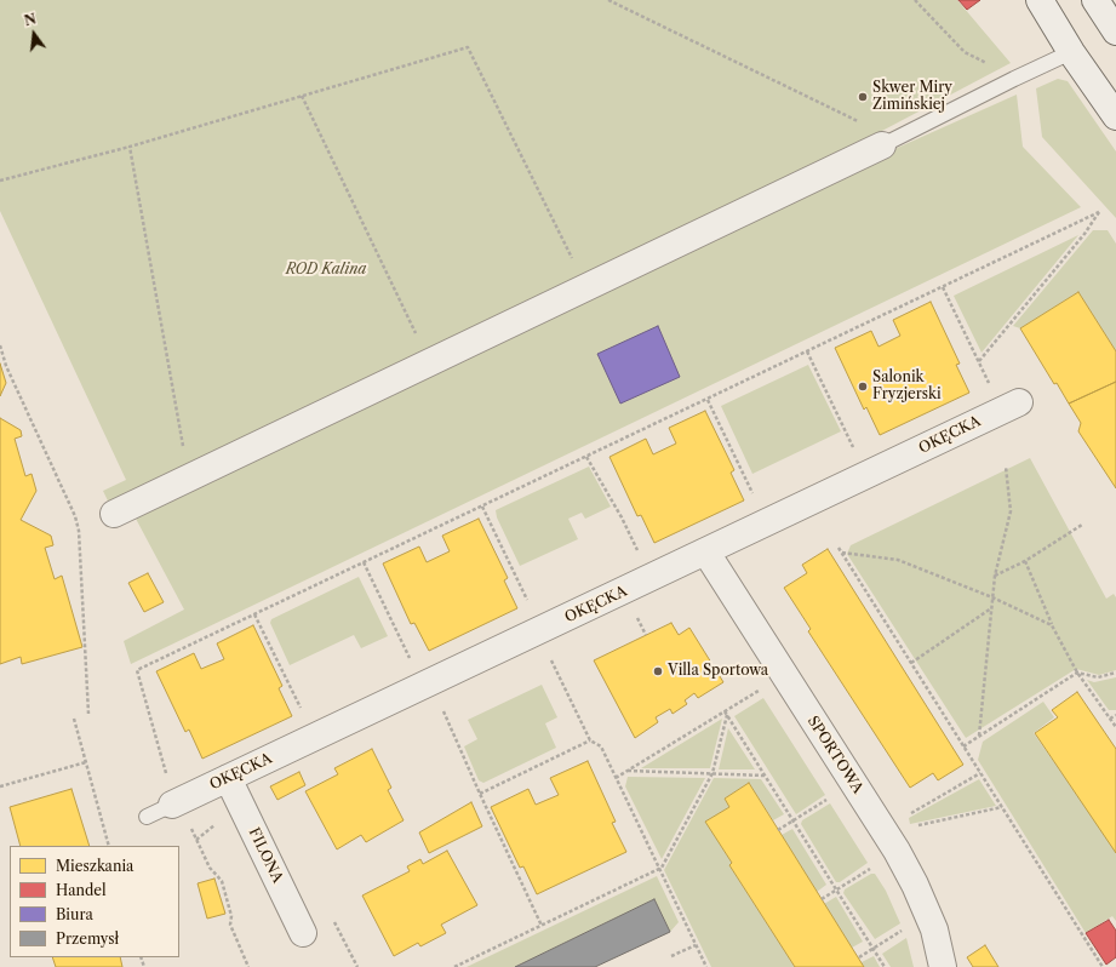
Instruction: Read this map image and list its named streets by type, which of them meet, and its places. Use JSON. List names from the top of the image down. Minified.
{"streets":{"street":["OKĘCKA","SPORTOWA","FILONA"]},"crossings":[["OKĘCKA","SPORTOWA"],["OKĘCKA","FILONA"]],"parks":["ROD Kalina"],"places":["Skwer Miry Zimińskiej","Salonik Fryzjerski","Villa Sportowa"],"legend":["Mieszkania","Handel","Biura","Przemysł"],"north":"top"}
